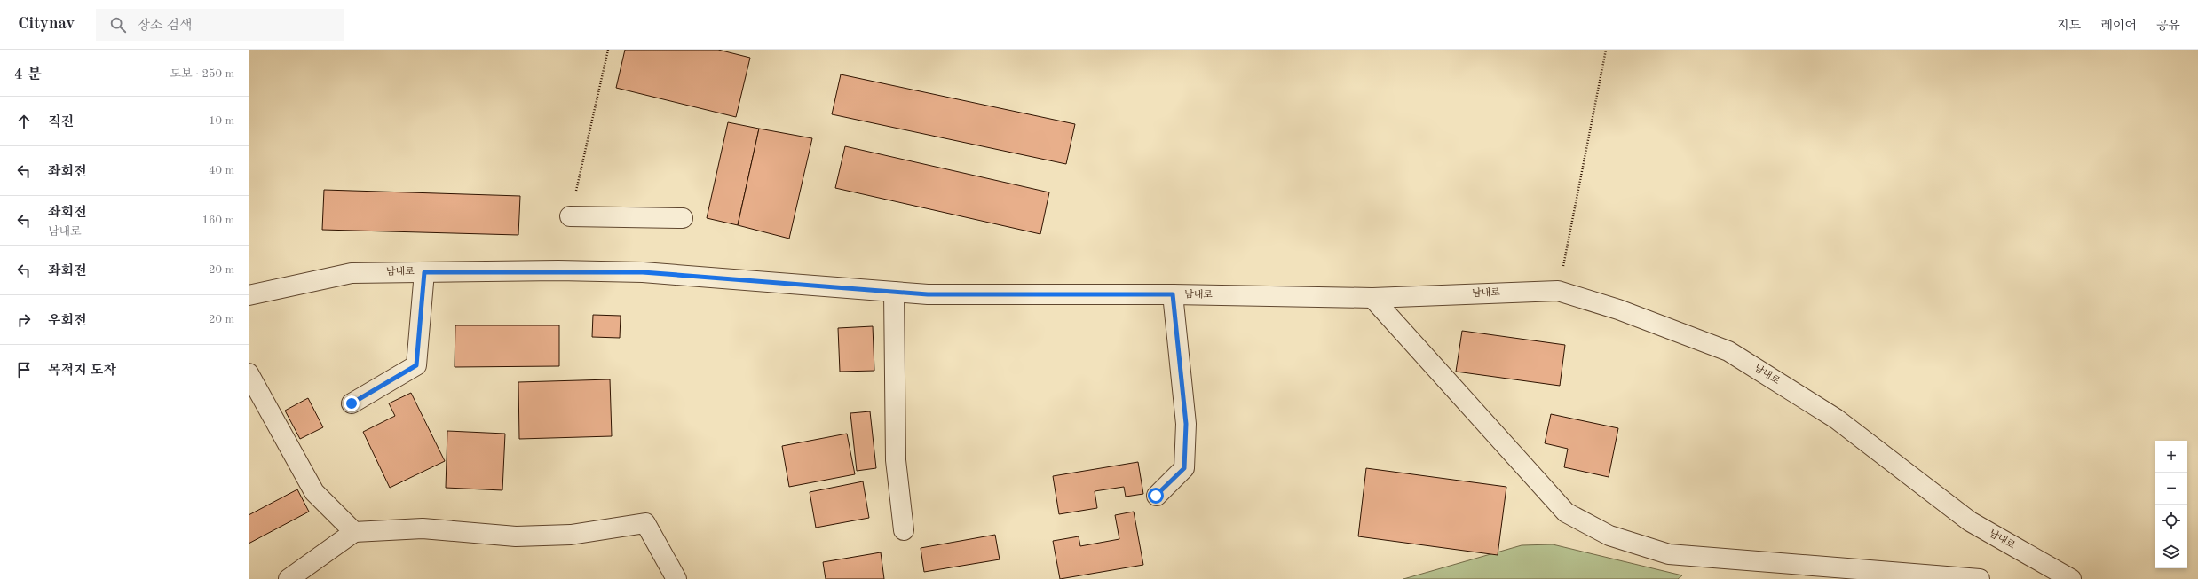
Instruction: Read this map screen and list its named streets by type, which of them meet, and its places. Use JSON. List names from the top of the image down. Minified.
{"streets":{"street":["남내로"]},"page":{"header":"Citynav","search":"장소 검색","nav":["지도","레이어","공유"],"heading":["4 분","도보 · 250 m"],"list":[["직진","10 m"],["좌회전","40 m"],["좌회전","남내로","160 m"],["좌회전","20 m"],["우회전","20 m"],"목적지 도착"],"map_buttons":["+","−"]}}
